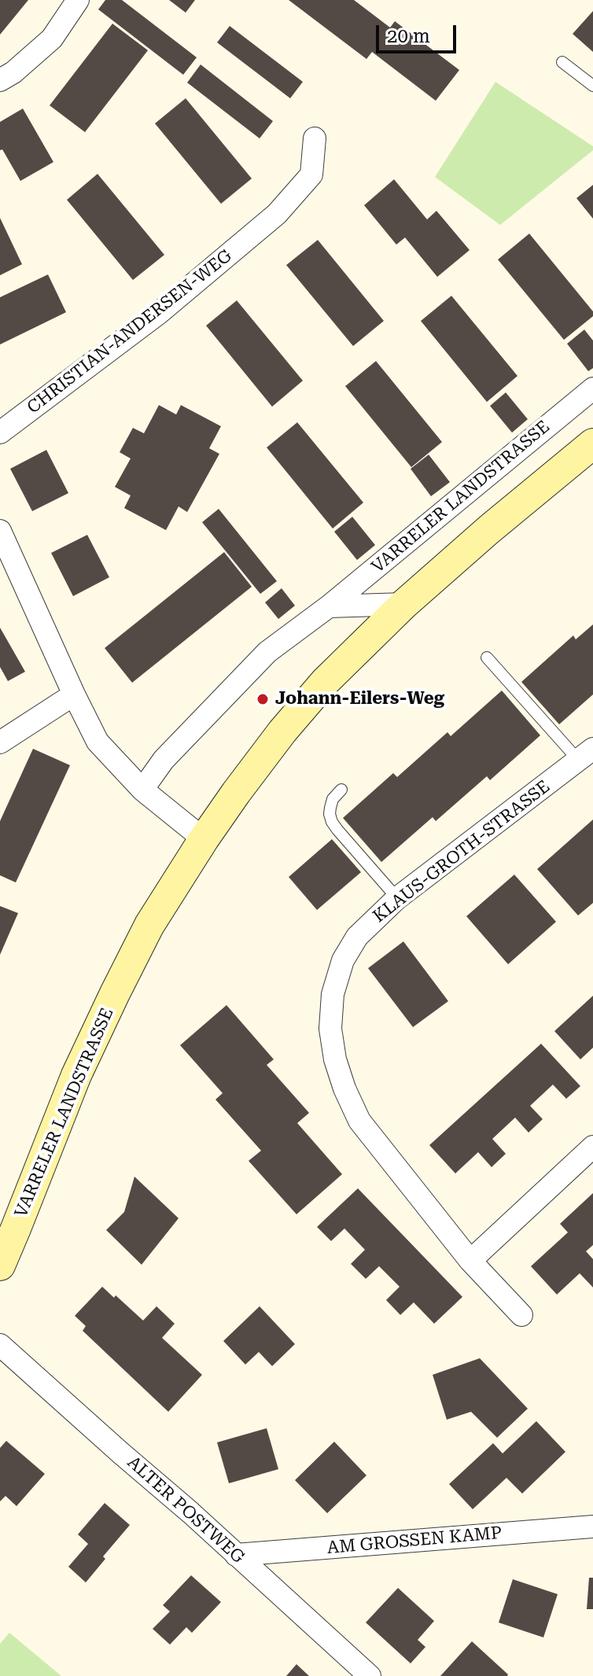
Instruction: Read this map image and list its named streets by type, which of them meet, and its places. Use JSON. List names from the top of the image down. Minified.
{"streets":{"main road":["VARRELER LANDSTRASSE"],"street":["CHRISTIAN-ANDERSEN-WEG","KLAUS-GROTH-STRASSE","ALTER POSTWEG","AM GROSSEN KAMP"]},"crossings":[["ALTER POSTWEG","AM GROSSEN KAMP"]],"places":["Johann-Eilers-Weg"],"scale_bar":"20 m"}
